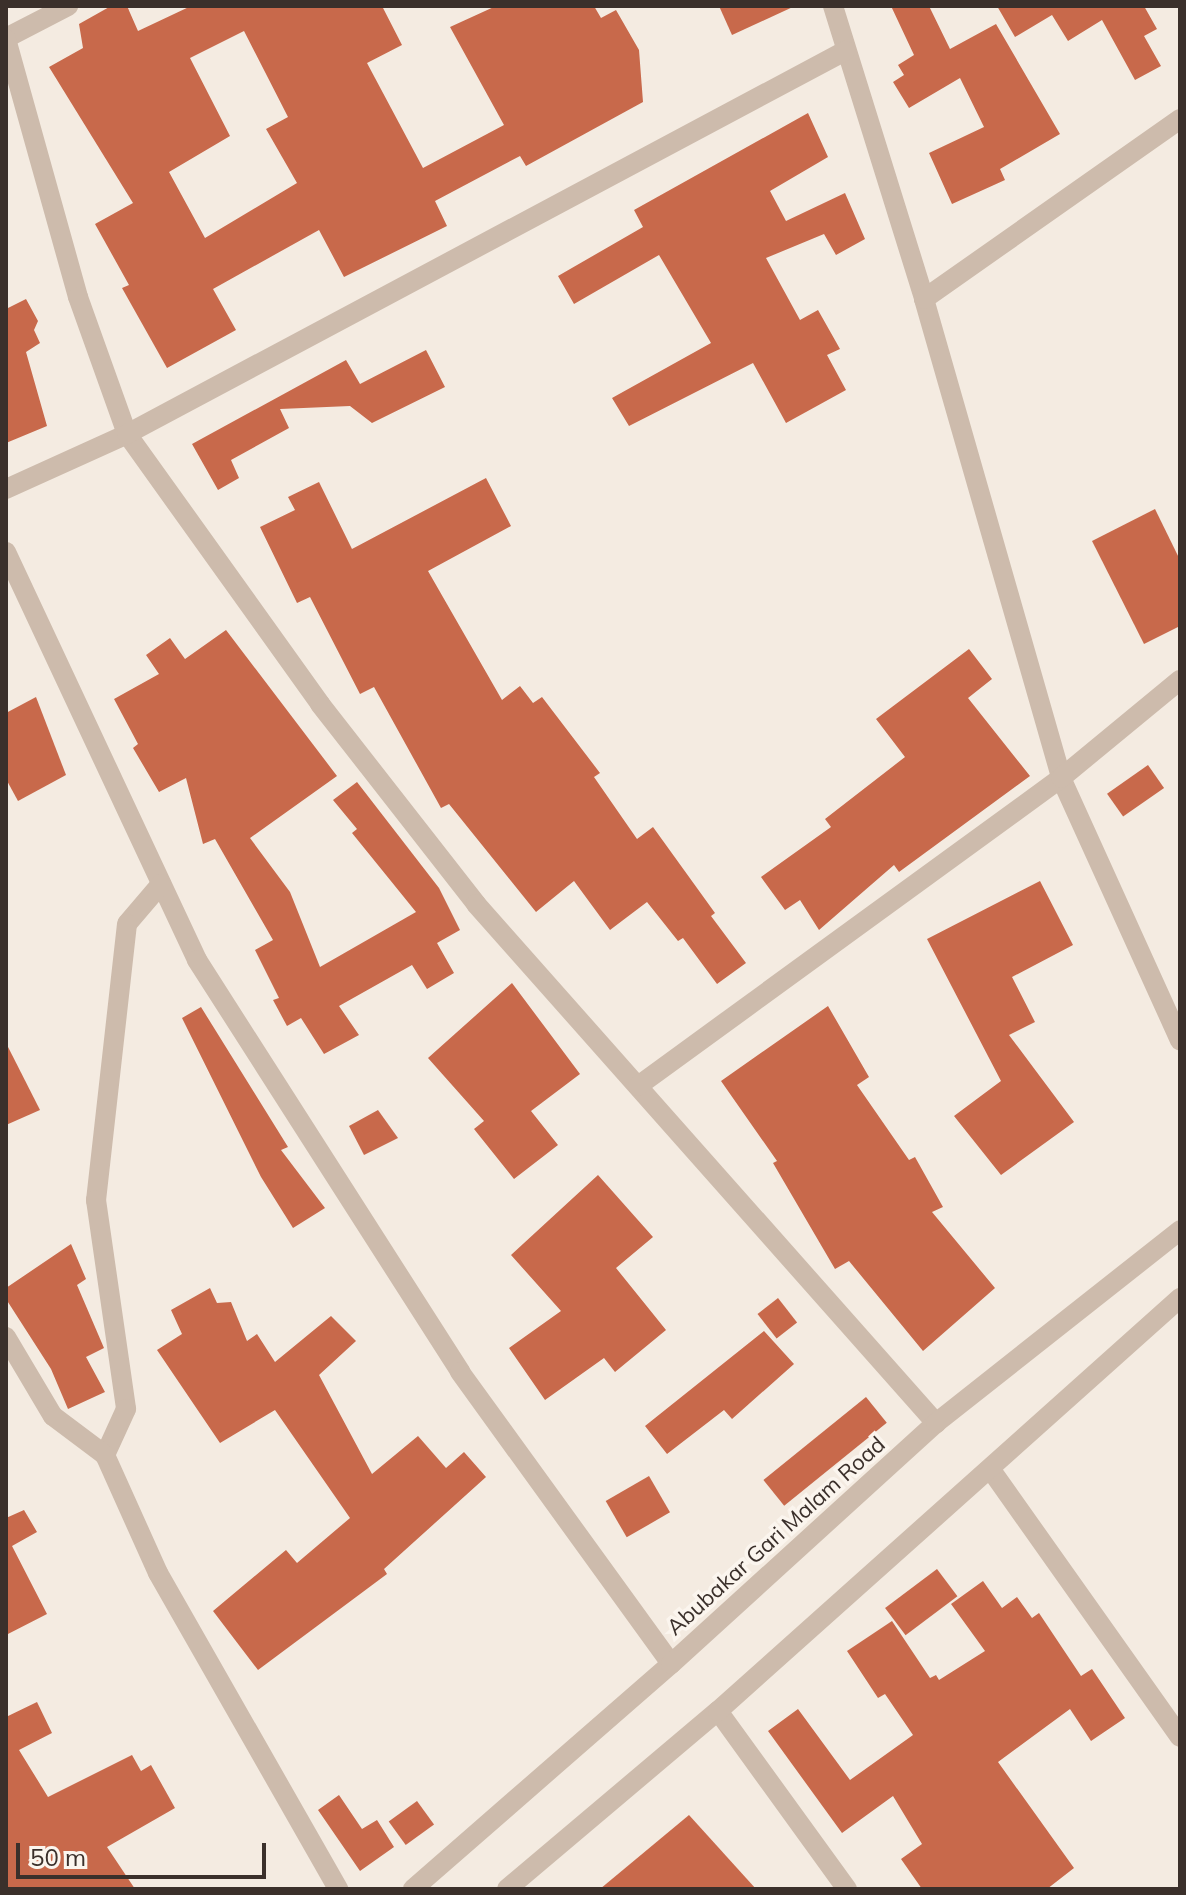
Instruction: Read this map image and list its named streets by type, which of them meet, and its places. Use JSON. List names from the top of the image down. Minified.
{"streets":{"street":["Abubakar Gari Malam Road"]},"scale_bar":"50 m"}
